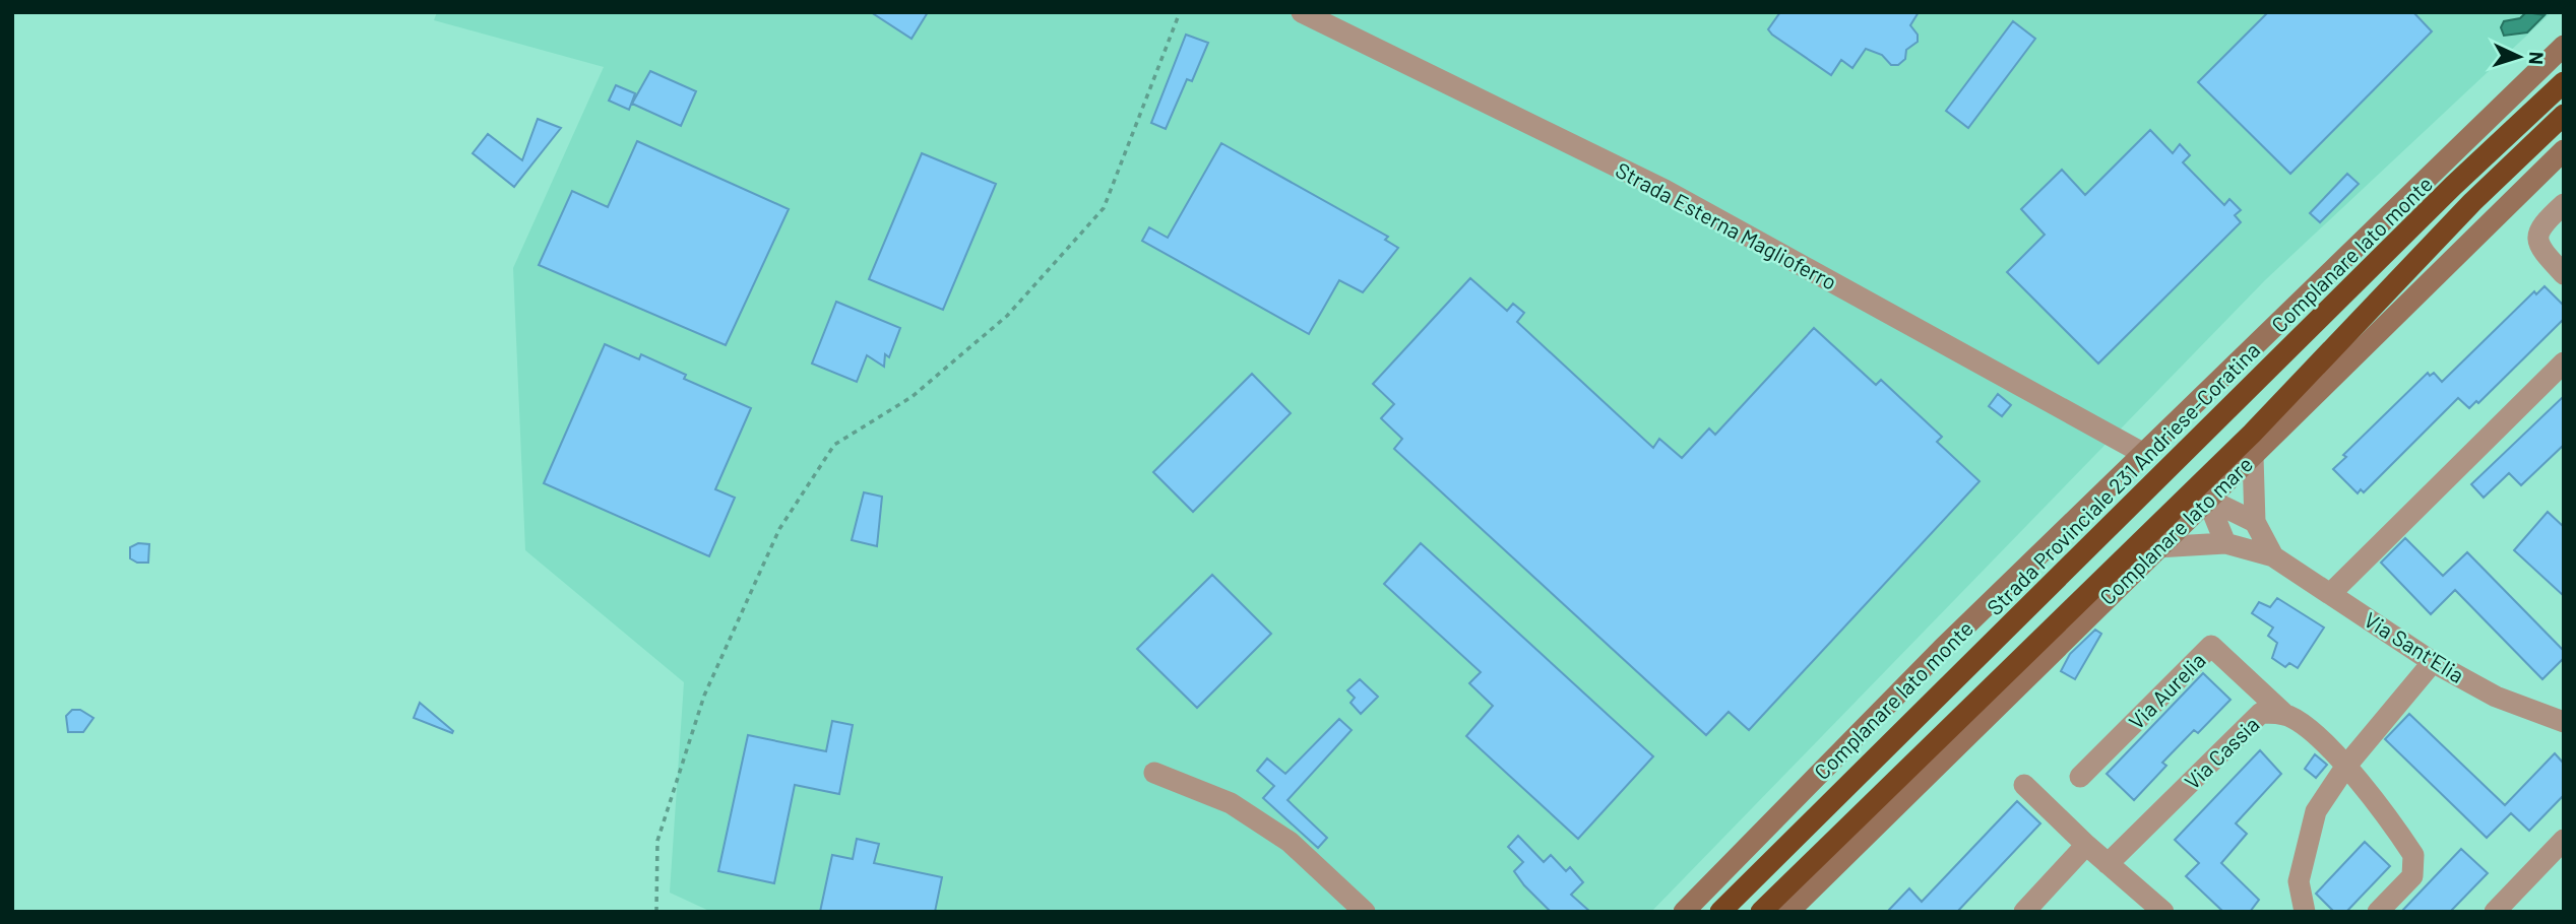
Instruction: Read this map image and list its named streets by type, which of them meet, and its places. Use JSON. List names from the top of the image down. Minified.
{"streets":{"highway":["Strada Provinciale 231 Andriese-Coratina"],"street":["Strada Esterna Maglioferro","Complanare lato monte","Complanare lato mare","Via Sant'Elia","Via Aurelia","Via Cassia"]},"crossings":[["Strada Esterna Maglioferro","Complanare lato monte"],["Complanare lato mare","Via Sant'Elia"],["Via Aurelia","Via Cassia"]],"north":"right"}
